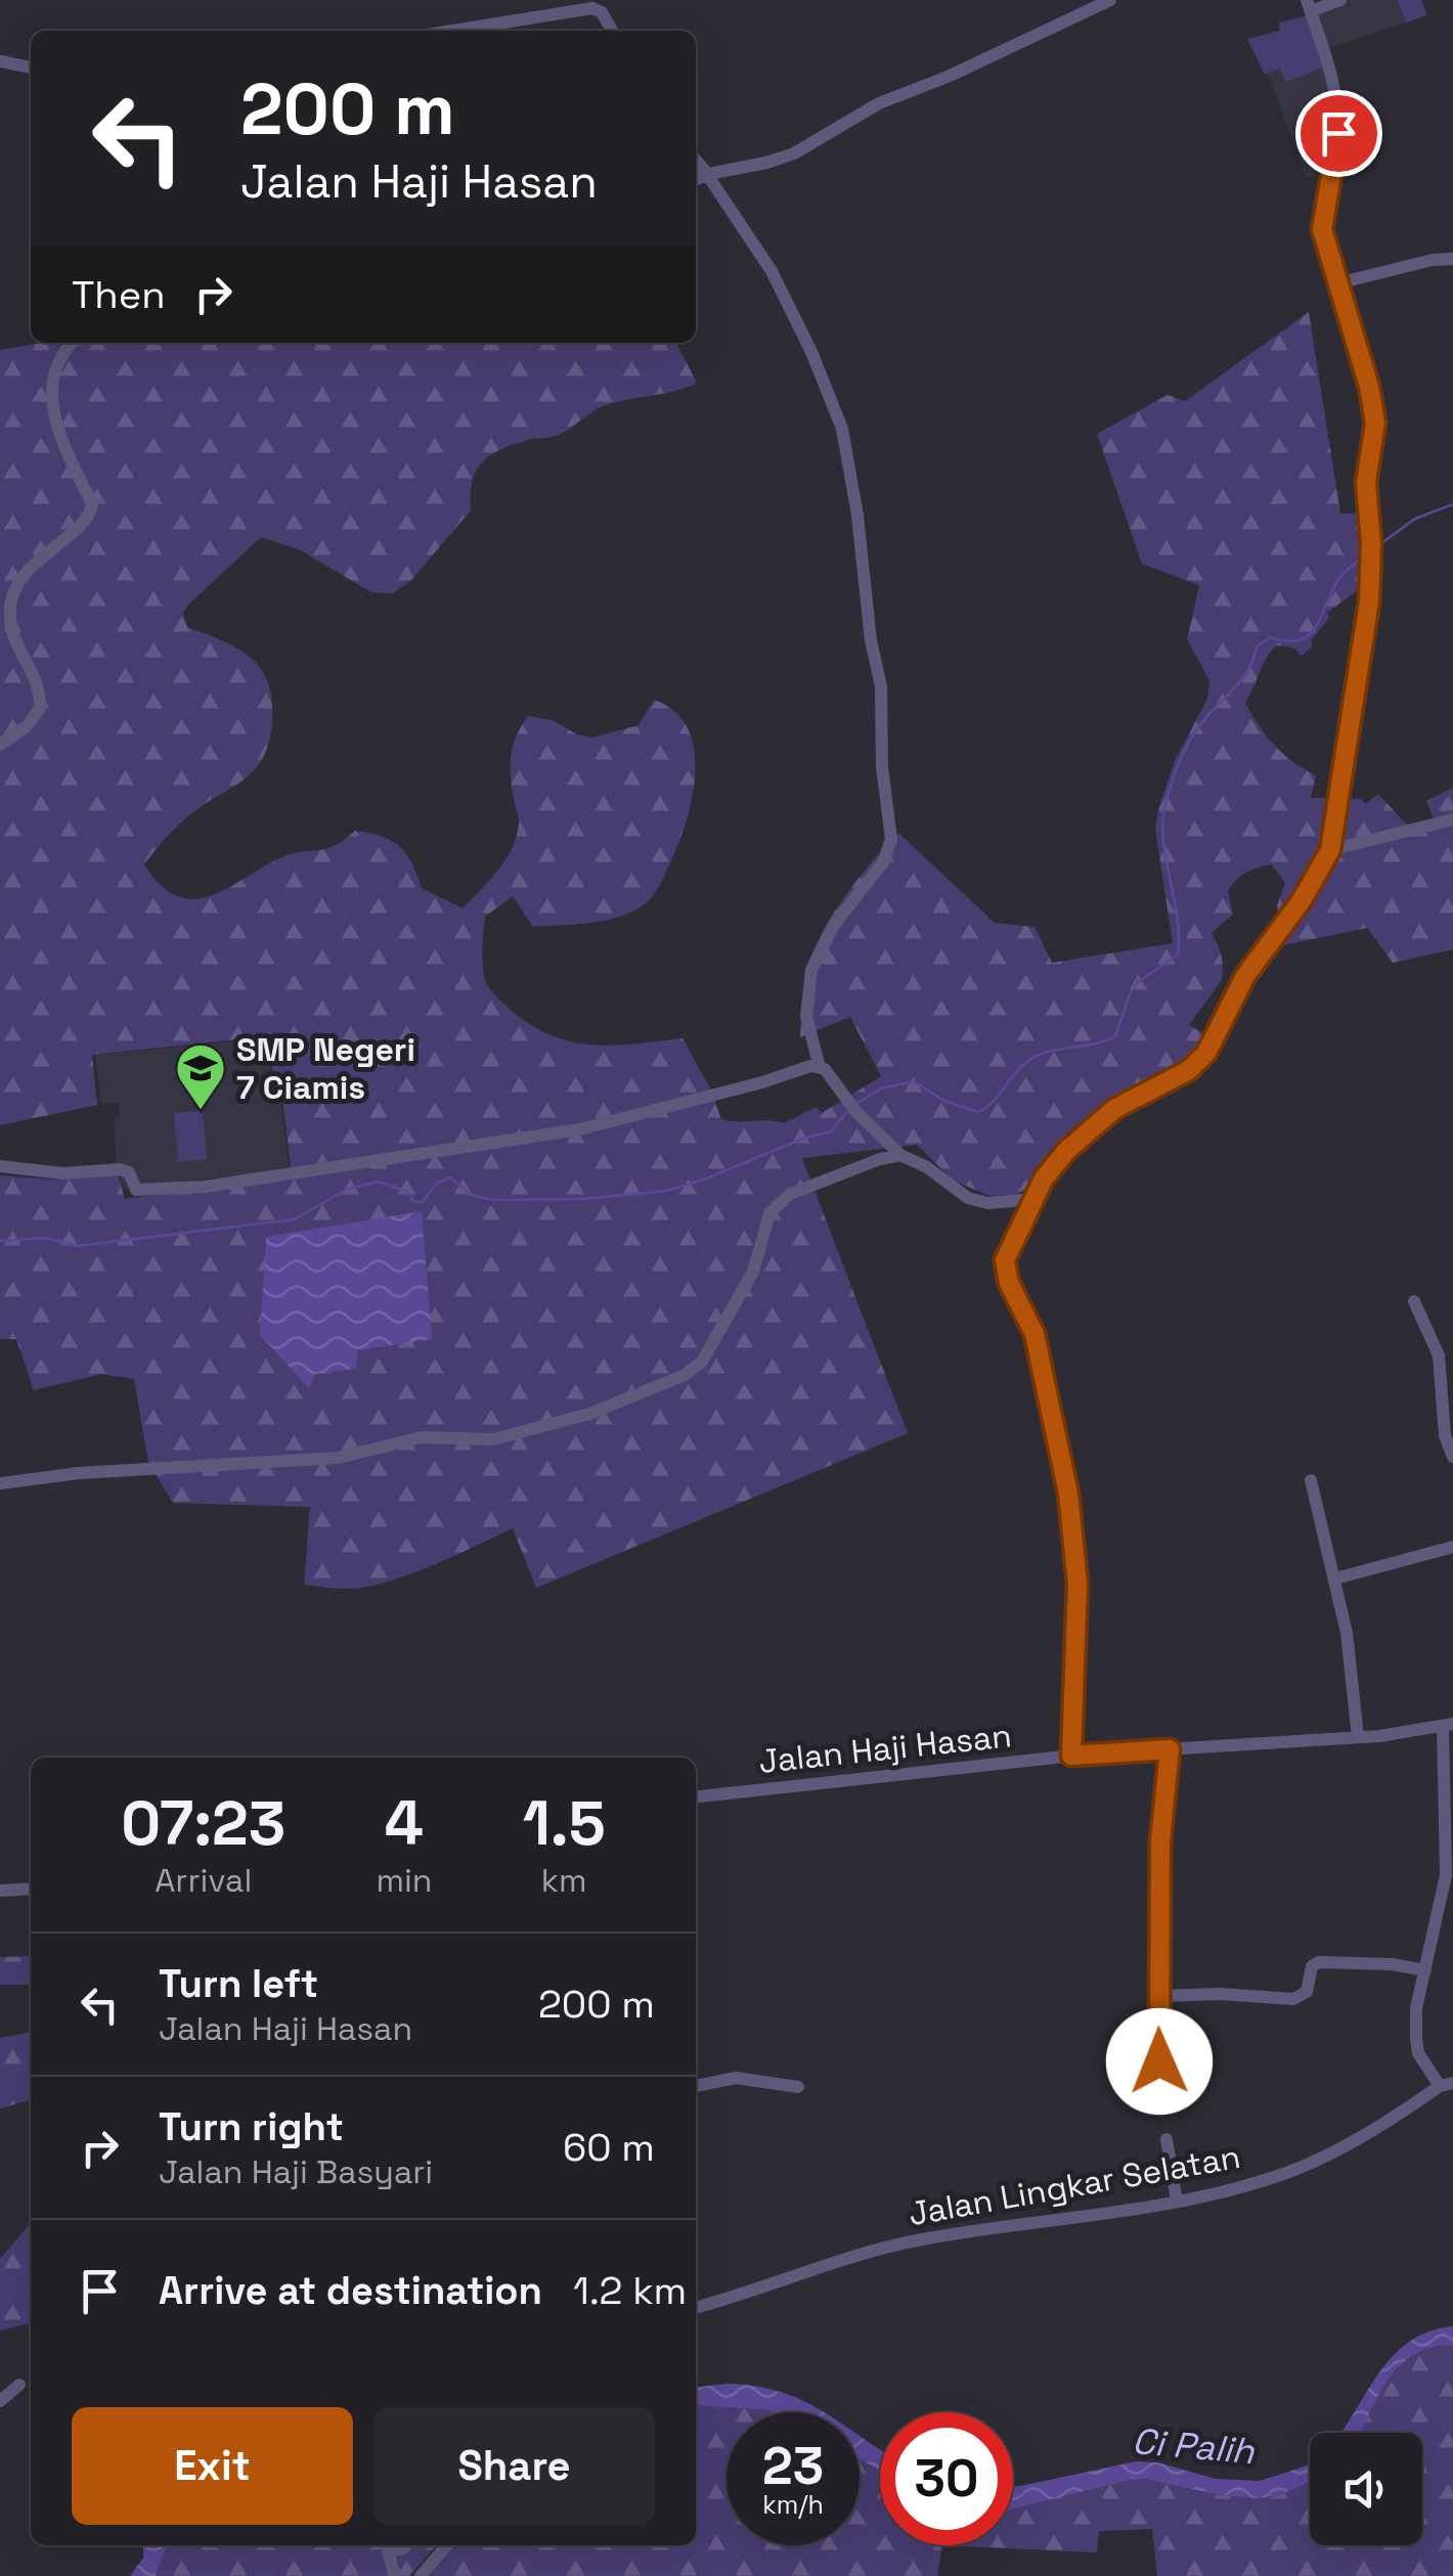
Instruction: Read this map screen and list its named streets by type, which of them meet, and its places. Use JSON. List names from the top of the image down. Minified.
{"streets":{"street":["Jalan Haji Hasan","Jalan Lingkar Selatan"]},"water":["Ci Palih"],"places":{"school or university":["SMP Negeri 7 Ciamis"]},"page":{"turn":["200 m","Jalan Haji Hasan"],"then":"Then","eta":["07:23","Arrival","4","min","1.5","km"],"list":[{"name":"Turn left","note":"Jalan Haji Hasan","value":"200 m"},{"name":"Turn right","note":"Jalan Haji Basyari","value":"60 m"},{"name":"Arrive at destination","value":"1.2 km"}],"buttons":["Exit","Share"],"speed":"23 km/h","limit":"30"}}
